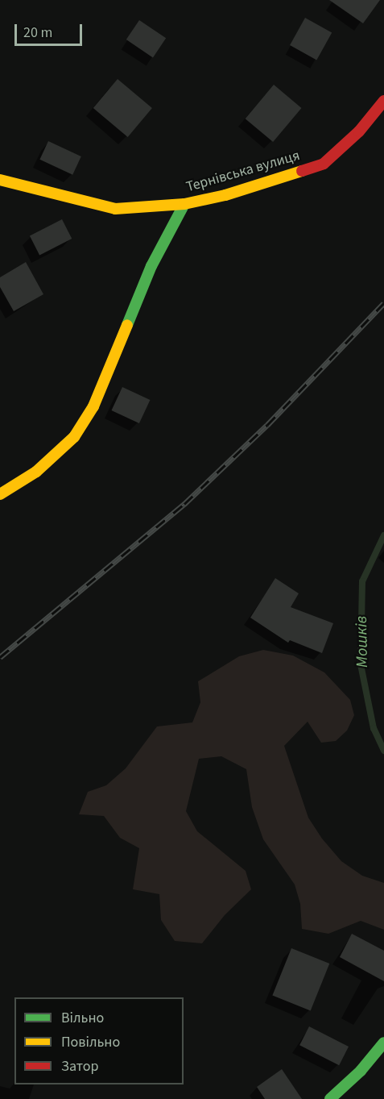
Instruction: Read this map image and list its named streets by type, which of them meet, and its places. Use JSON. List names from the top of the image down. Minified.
{"streets":{"street":["Тернівська вулиця"]},"water":["Мошків"],"legend":["Вільно","Повільно","Затор"],"scale_bar":"20 m"}
